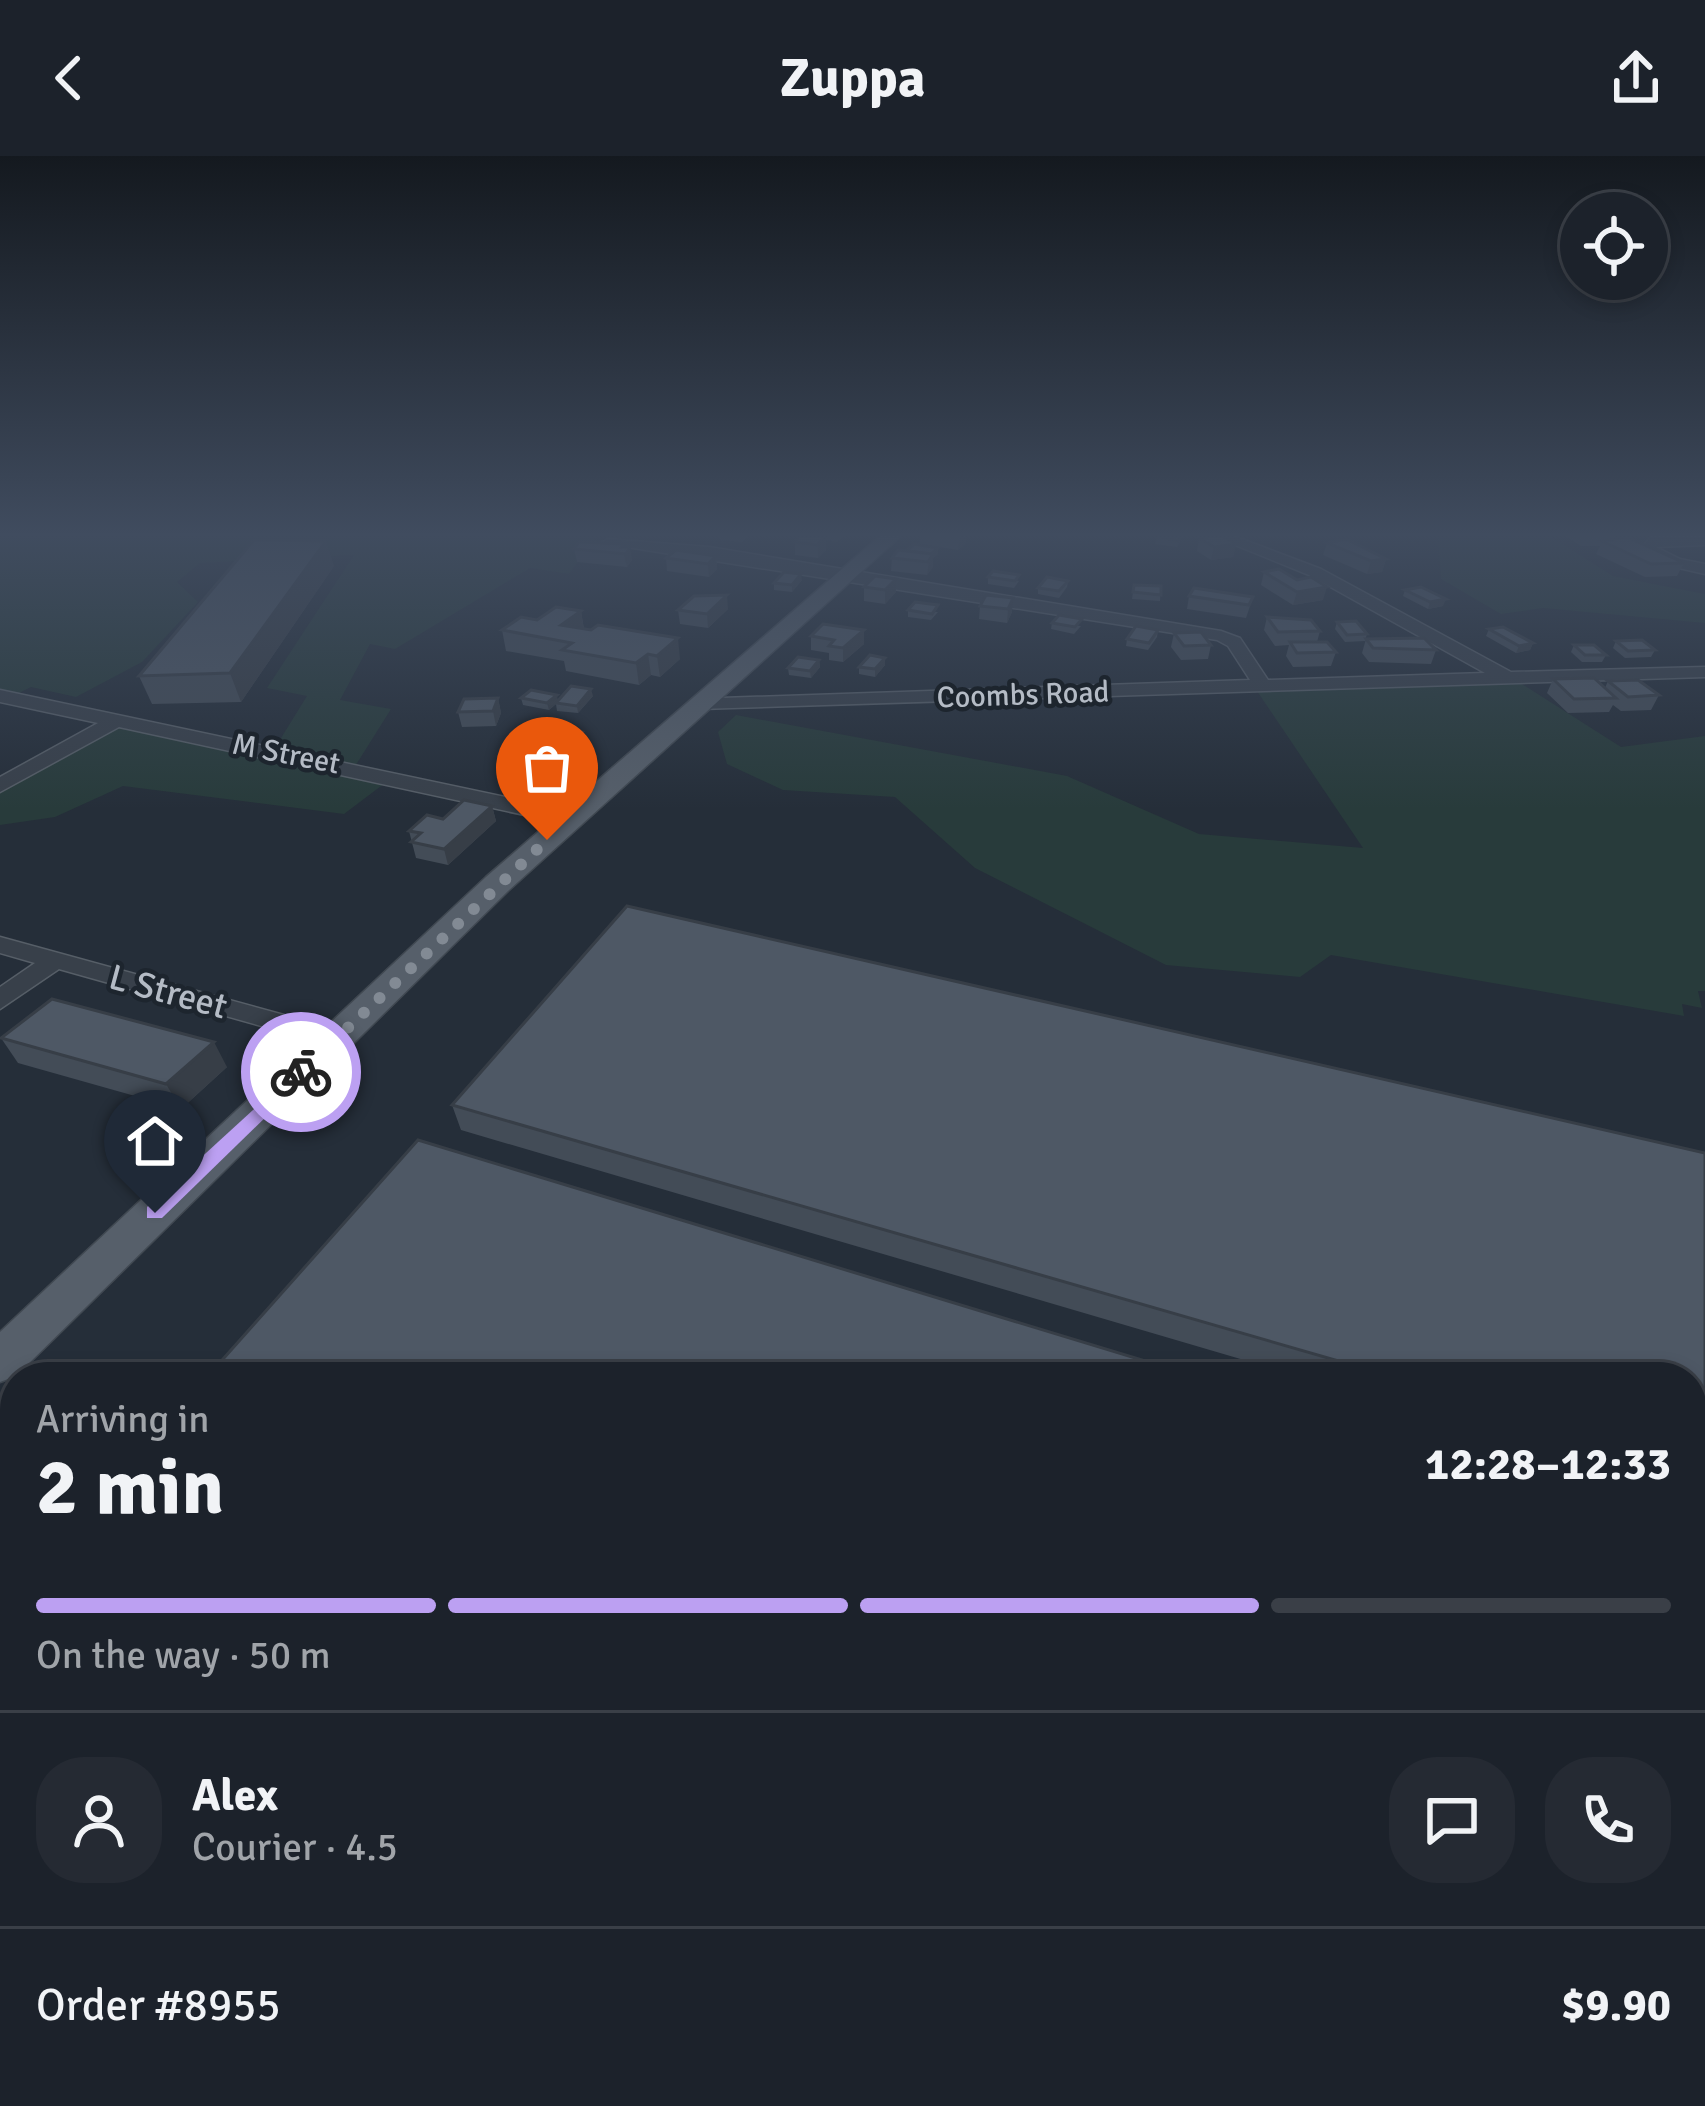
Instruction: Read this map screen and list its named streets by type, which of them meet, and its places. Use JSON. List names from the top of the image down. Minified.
{"streets":{"street":["Coombs Road","M Street","L Street"]},"page":{"header":"Zuppa","heading":["2 min","Arriving in","12:28–12:33"],"panel":["Alex","Courier · 4.5","Order #8955","$9.90"],"bar":"On the way · 50 m"}}
